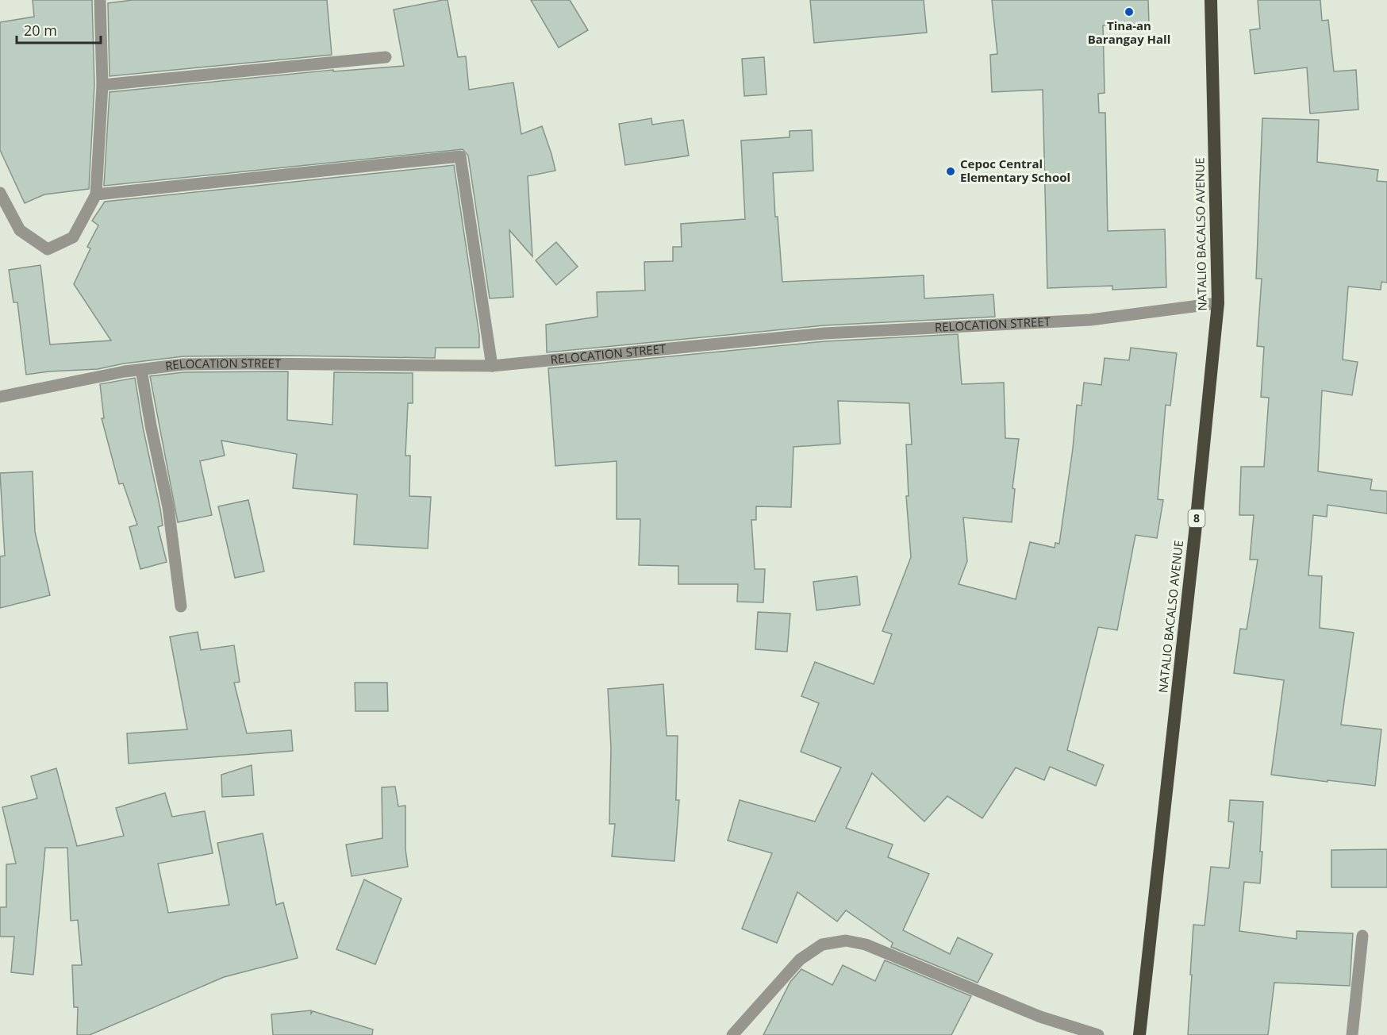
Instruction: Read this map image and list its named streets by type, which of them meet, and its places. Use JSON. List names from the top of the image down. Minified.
{"streets":{"highway":["NATALIO BACALSO AVENUE","8"],"street":["RELOCATION STREET"]},"crossings":[["NATALIO BACALSO AVENUE","RELOCATION STREET"]],"places":["Tina-an Barangay Hall","Cepoc Central Elementary School"],"scale_bar":"20 m"}
